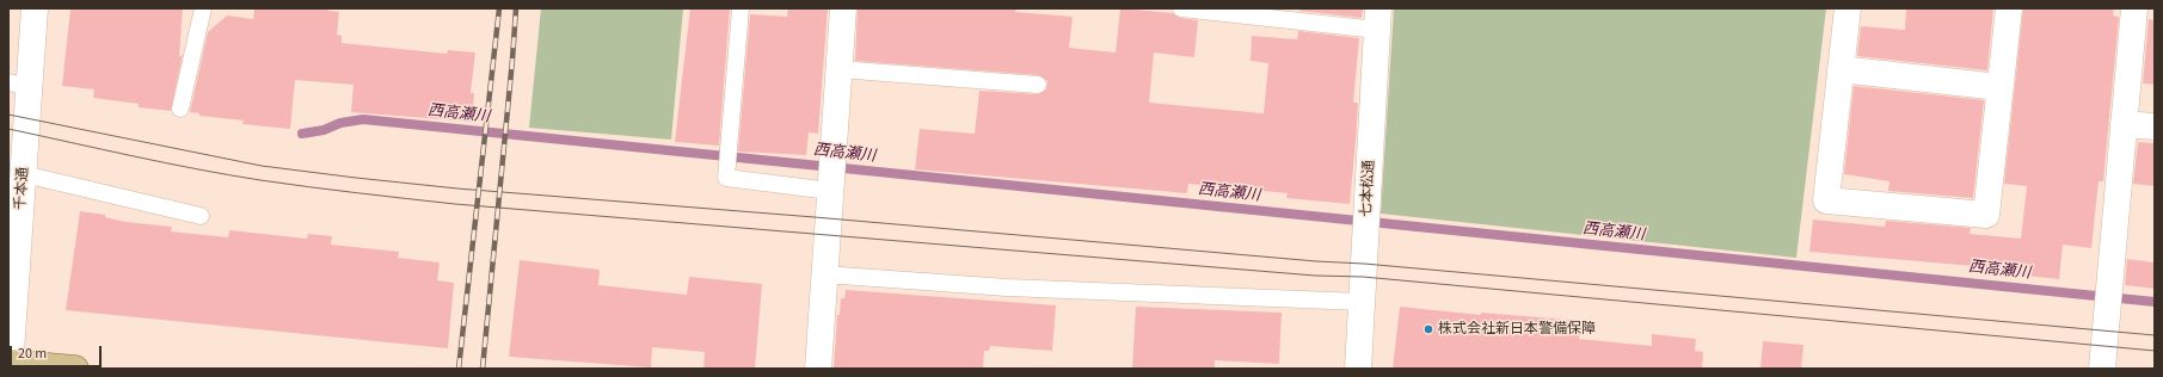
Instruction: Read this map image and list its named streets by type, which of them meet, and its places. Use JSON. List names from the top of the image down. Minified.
{"streets":{"street":["千本通","七本松通"]},"water":["西高瀬川"],"places":["株式会社新日本警備保障"],"scale_bar":"20 m"}
